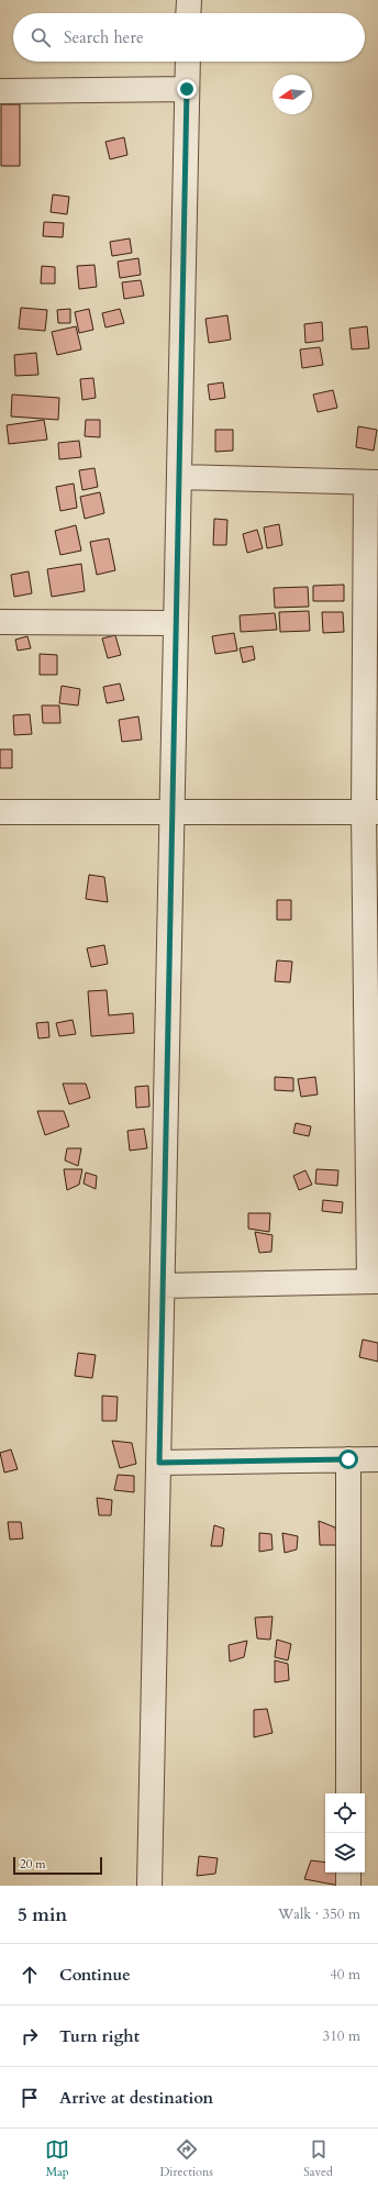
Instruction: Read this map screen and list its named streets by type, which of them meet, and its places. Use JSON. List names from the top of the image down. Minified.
{"scale_bar":"20 m","north":"left","page":{"search":"Search here","scale":"20 m","heading":["5 min","Walk · 350 m"],"list":[["Continue","40 m"],["Turn right","310 m"],"Arrive at destination"],"nav":["Map","Directions","Saved"]}}
